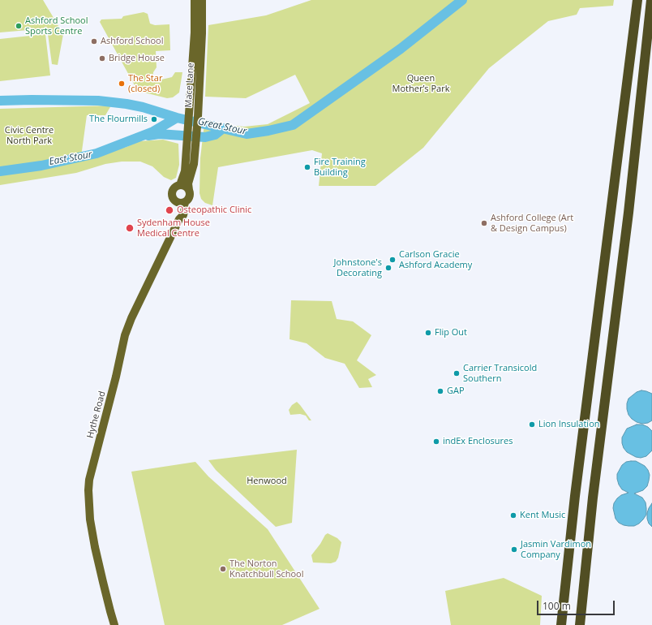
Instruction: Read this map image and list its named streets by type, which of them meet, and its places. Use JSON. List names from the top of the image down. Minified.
{"streets":{"main road":["Mace Lane","Hythe Road"]},"crossings":[["Mace Lane","Hythe Road"]],"water":["Great Stour","East Stour"],"parks":["Queen Mother’s Park","Civic Centre North Park","Henwood"],"places":["Ashford School Sports Centre","Ashford School","Bridge House","The Star (closed)","The Flourmills","Fire Training Building","Osteopathic Clinic","Ashford College (Art & Design Campus)","Sydenham House Medical Centre","Carlson Gracie Ashford Academy","Johnstone's Decorating","Flip Out","Carrier Transicold Southern","GAP","Lion Insulation","indEx Enclosures","Kent Music","Jasmin Vardimon Company","The Norton Knatchbull School"],"scale_bar":"100 m"}
